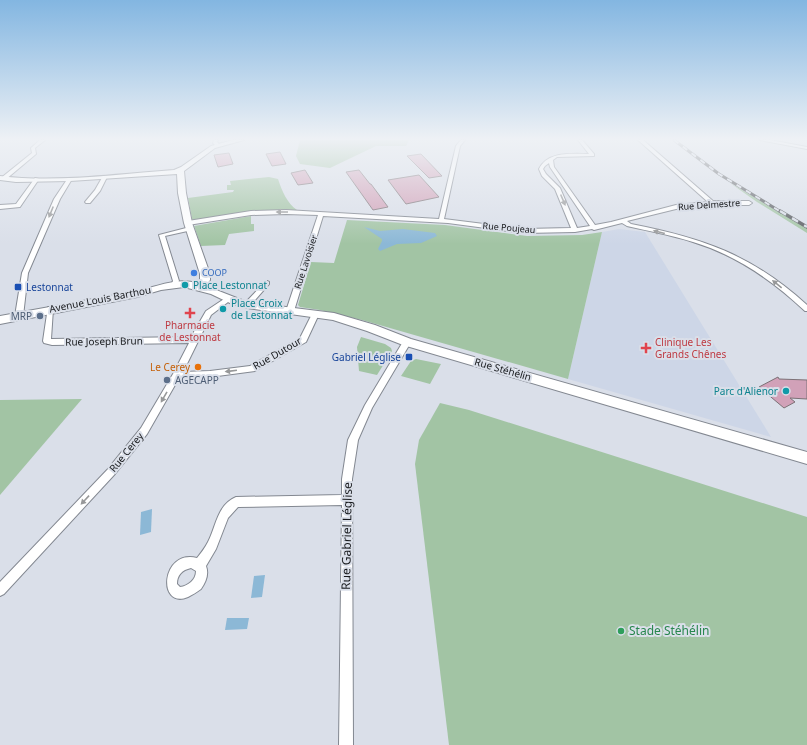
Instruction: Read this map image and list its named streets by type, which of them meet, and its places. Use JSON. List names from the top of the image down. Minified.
{"streets":{"street":["Rue Delmestre","Rue Poujeau","Rue Lavoisier","Avenue Louis Barthou","Rue Joseph Brun","Rue Dutour","Rue Stéhélin","Rue Cerey","Rue Gabriel Léglise"]},"crossings":[["Rue Delmestre","Rue Poujeau"],["Rue Poujeau","Rue Lavoisier"],["Rue Poujeau","Avenue Louis Barthou"],["Rue Lavoisier","Rue Stéhélin"],["Avenue Louis Barthou","Rue Joseph Brun"],["Avenue Louis Barthou","Rue Stéhélin"],["Rue Joseph Brun","Rue Cerey"],["Rue Dutour","Rue Stéhélin"],["Rue Dutour","Rue Cerey"],["Rue Stéhélin","Rue Cerey"],["Rue Stéhélin","Rue Gabriel Léglise"]],"one_way":["Rue Dutour","Rue Cerey"],"places":{"other":["COOP","Place Lestonnat","Place Croix de Lestonnat","MRP","Le Cerey","AGECAPP","Parc d'Alienor","Stade Stéhélin"],"transit":["Lestonnat","Gabriel Léglise"],"health":["Pharmacie de Lestonnat","Clinique Les Grands Chênes"]}}
